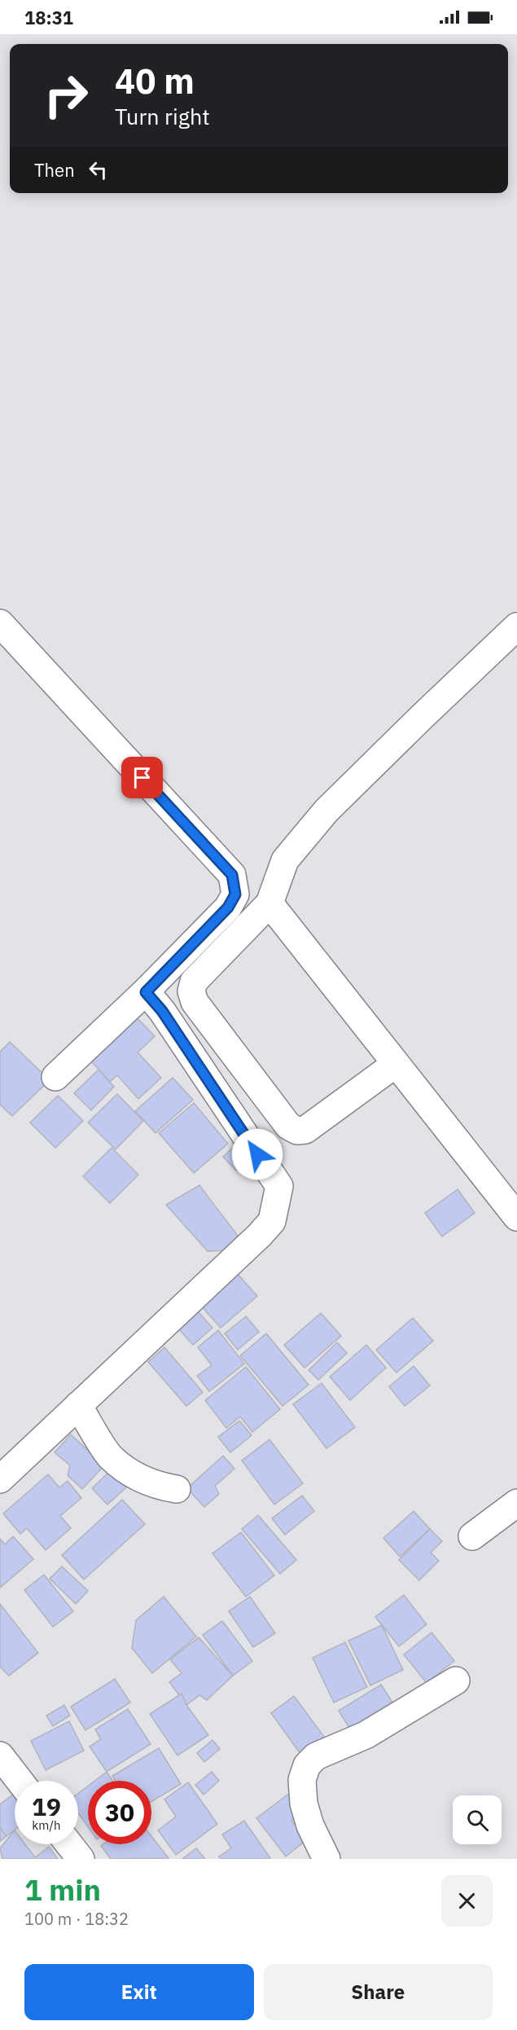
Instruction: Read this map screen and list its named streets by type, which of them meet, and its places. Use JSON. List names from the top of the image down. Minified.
{"page":{"status":"18:31","turn":["40 m","Turn right"],"then":"Then","speed":"19 km/h","limit":"30","heading":["1 min","100 m · 18:32"],"buttons":["Exit","Share"]}}
